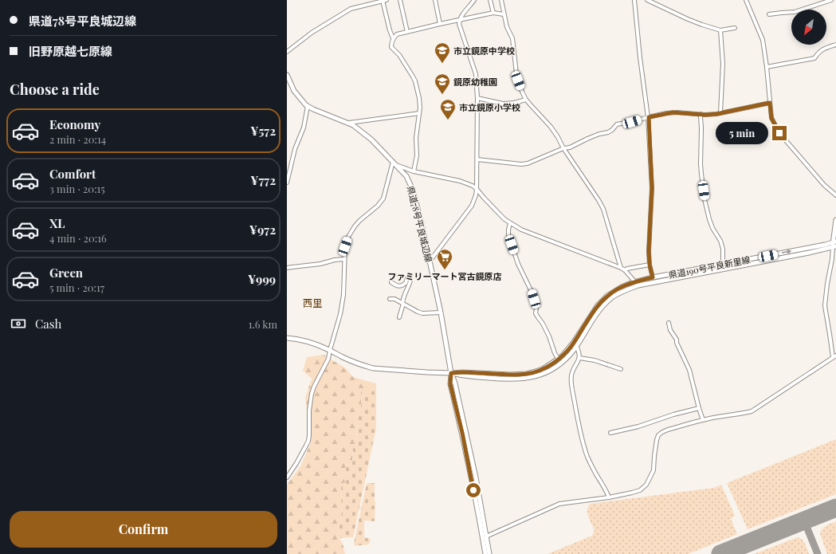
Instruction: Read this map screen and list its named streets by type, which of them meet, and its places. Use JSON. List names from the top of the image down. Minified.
{"streets":{"main road":["県道78号平良城辺線","県道190号平良新里線"]},"crossings":[["県道78号平良城辺線","県道190号平良新里線"]],"districts":["西里"],"places":{"school or university":["市立鏡原中学校","鏡原幼稚園","市立鏡原小学校"],"supermarket":["ファミリーマート宮古鏡原店"]},"north":"bottom left","page":{"banner":["県道78号平良城辺線","旧野原越七原線"],"heading":"Choose a ride","list":[{"name":"Economy","note":"2 min · 20:14","value":"¥572"},{"name":"Comfort","note":"3 min · 20:15","value":"¥772"},{"name":"XL","note":"4 min · 20:16","value":"¥972"},{"name":"Green","note":"5 min · 20:17","value":"¥999"}],"bubble":"5 min","pay":["Cash","1.6 km"],"buttons":"Confirm"}}
